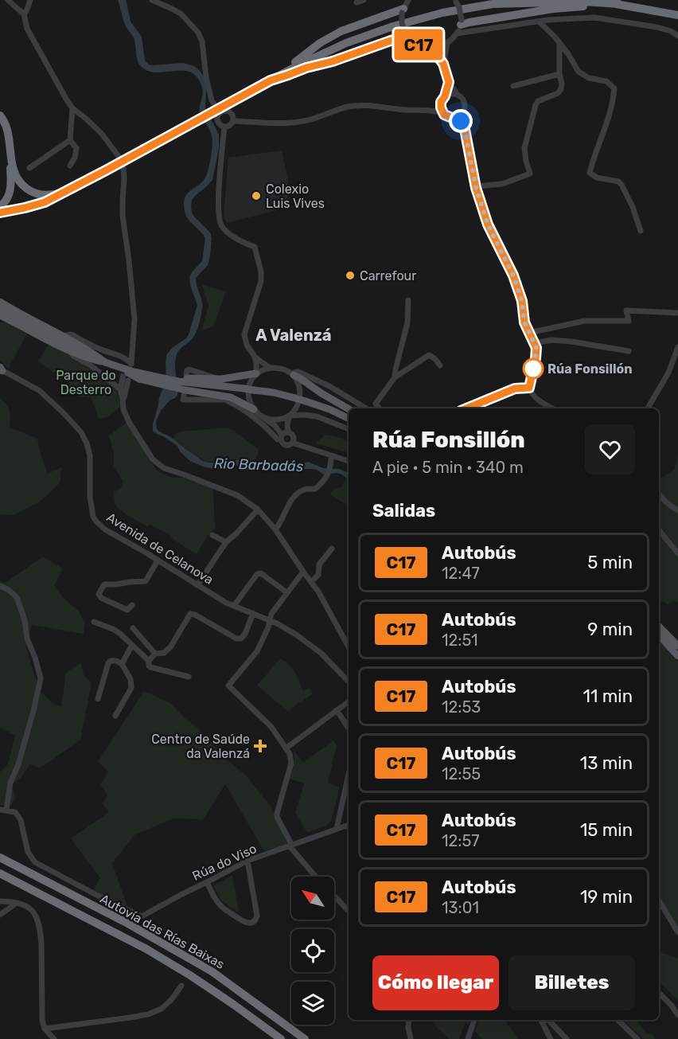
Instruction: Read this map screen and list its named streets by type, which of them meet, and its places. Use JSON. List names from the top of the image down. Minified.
{"streets":{"highway":["Autovía das Rías Baixas"],"street":["Avenida de Celanova","Rúa do Viso"]},"districts":["A Valenzá"],"water":["Rio Barbadás"],"parks":["Parque do Desterro"],"places":{"other":["Colexio Luis Vives","Carrefour","Rúa Fonsillón"],"health":["Centro de Saúde da Valenzá"]},"lines":["bus line C17"],"north":"top left","page":{"on_map":"C17","heading":[["Rúa Fonsillón","A pie · 5 min · 340 m"],"Salidas"],"list":[{"mark":"C17","name":"Autobús","note":"12:47","value":"5 min"},{"mark":"C17","name":"Autobús","note":"12:51","value":"9 min"},{"mark":"C17","name":"Autobús","note":"12:53","value":"11 min"},{"mark":"C17","name":"Autobús","note":"12:55","value":"13 min"},{"mark":"C17","name":"Autobús","note":"12:57","value":"15 min"},{"mark":"C17","name":"Autobús","note":"13:01","value":"19 min"}],"buttons":["Cómo llegar","Billetes"]}}
